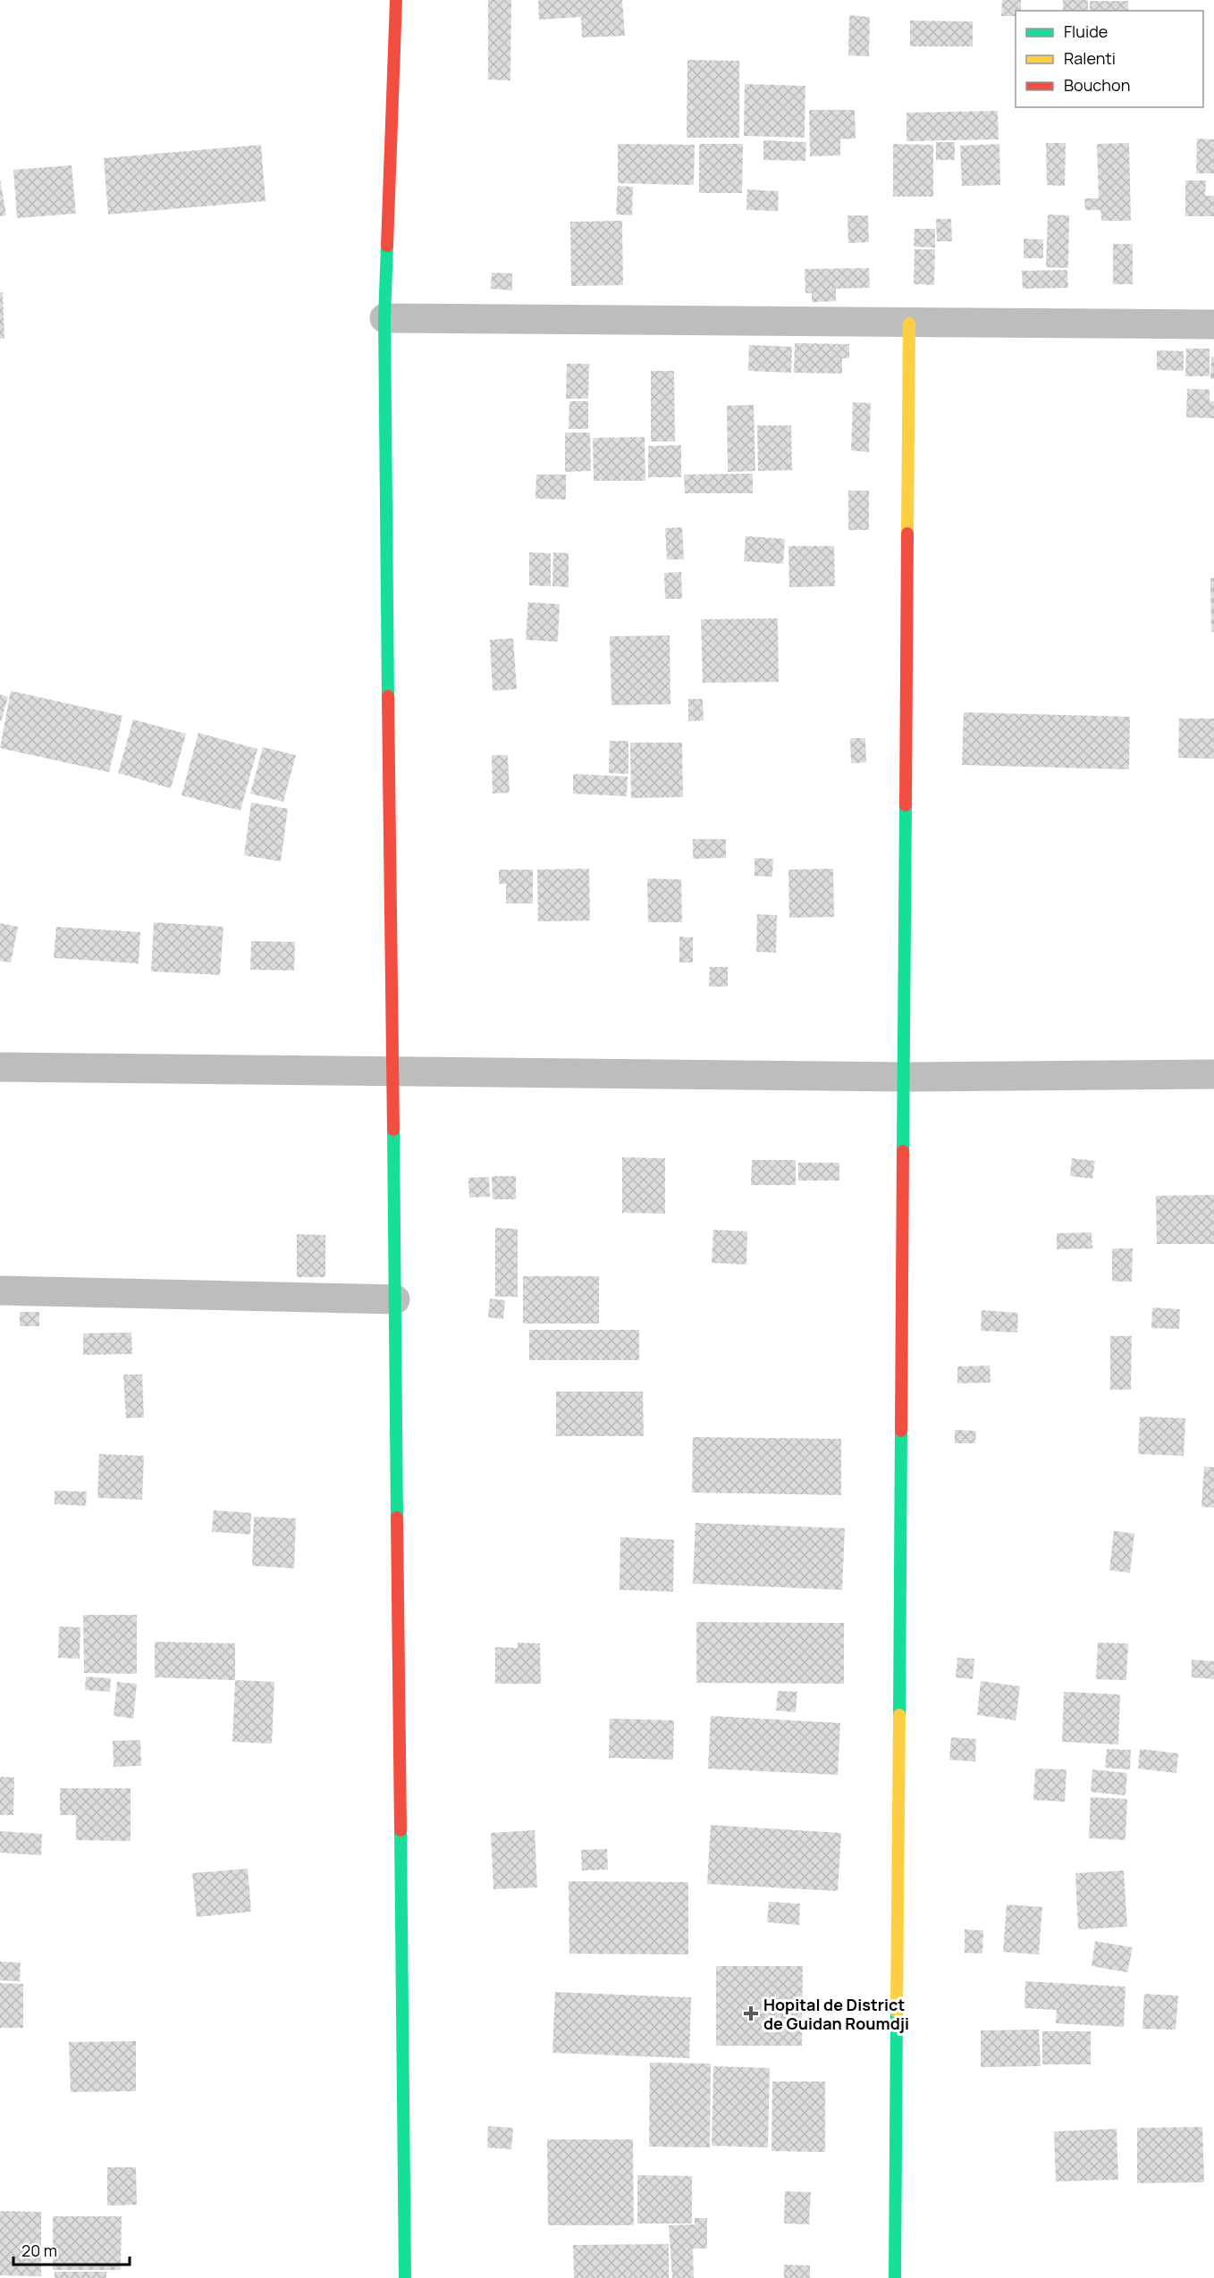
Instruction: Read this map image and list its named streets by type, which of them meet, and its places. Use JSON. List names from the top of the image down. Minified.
{"places":{"health":["Hopital de District de Guidan Roumdji"]},"legend":["Fluide","Ralenti","Bouchon"],"scale_bar":"20 m"}
